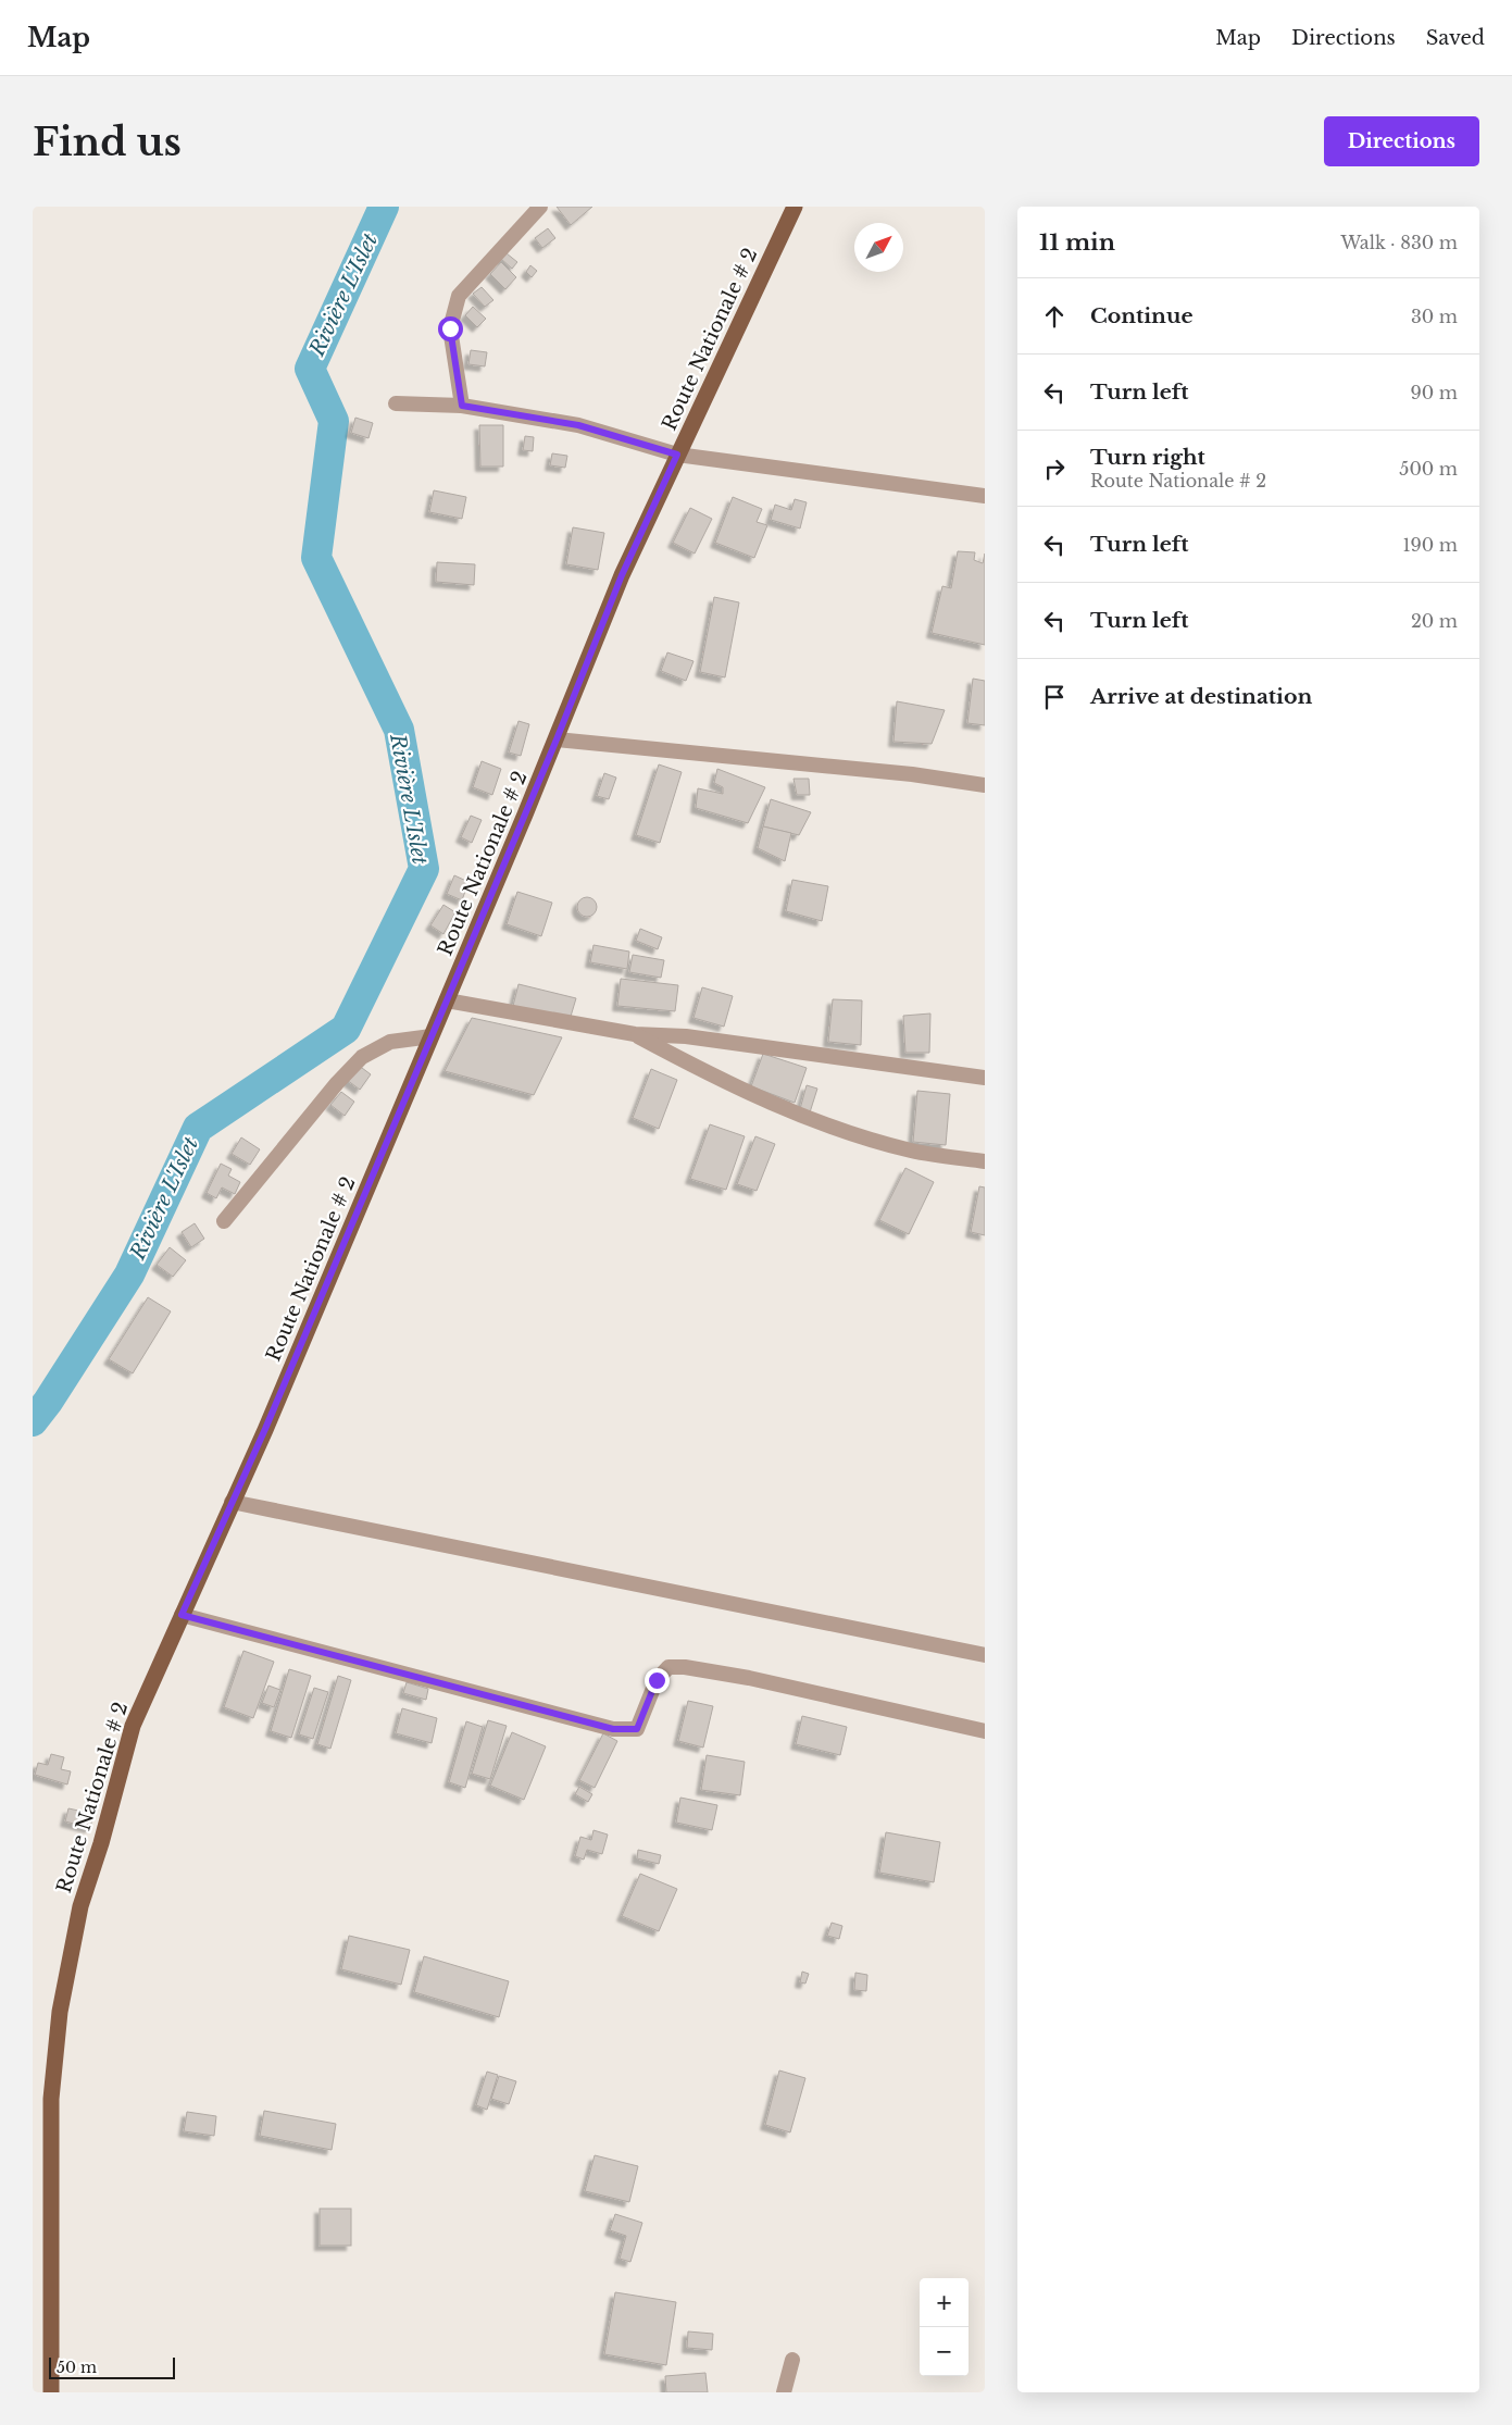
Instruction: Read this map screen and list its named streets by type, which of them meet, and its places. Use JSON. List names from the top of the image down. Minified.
{"streets":{"main road":["Route Nationale # 2"]},"water":["Rivière L'Islet"],"scale_bar":"50 m","north":"top right","page":{"header":"Map","nav":["Map","Directions","Saved"],"buttons":"Directions","title":"Find us","heading":["11 min","Walk · 830 m"],"list":[["Continue","30 m"],["Turn left","90 m"],["Turn right","Route Nationale # 2","500 m"],["Turn left","190 m"],["Turn left","20 m"],"Arrive at destination"],"map_buttons":["+","−"],"scale":"50 m"}}
